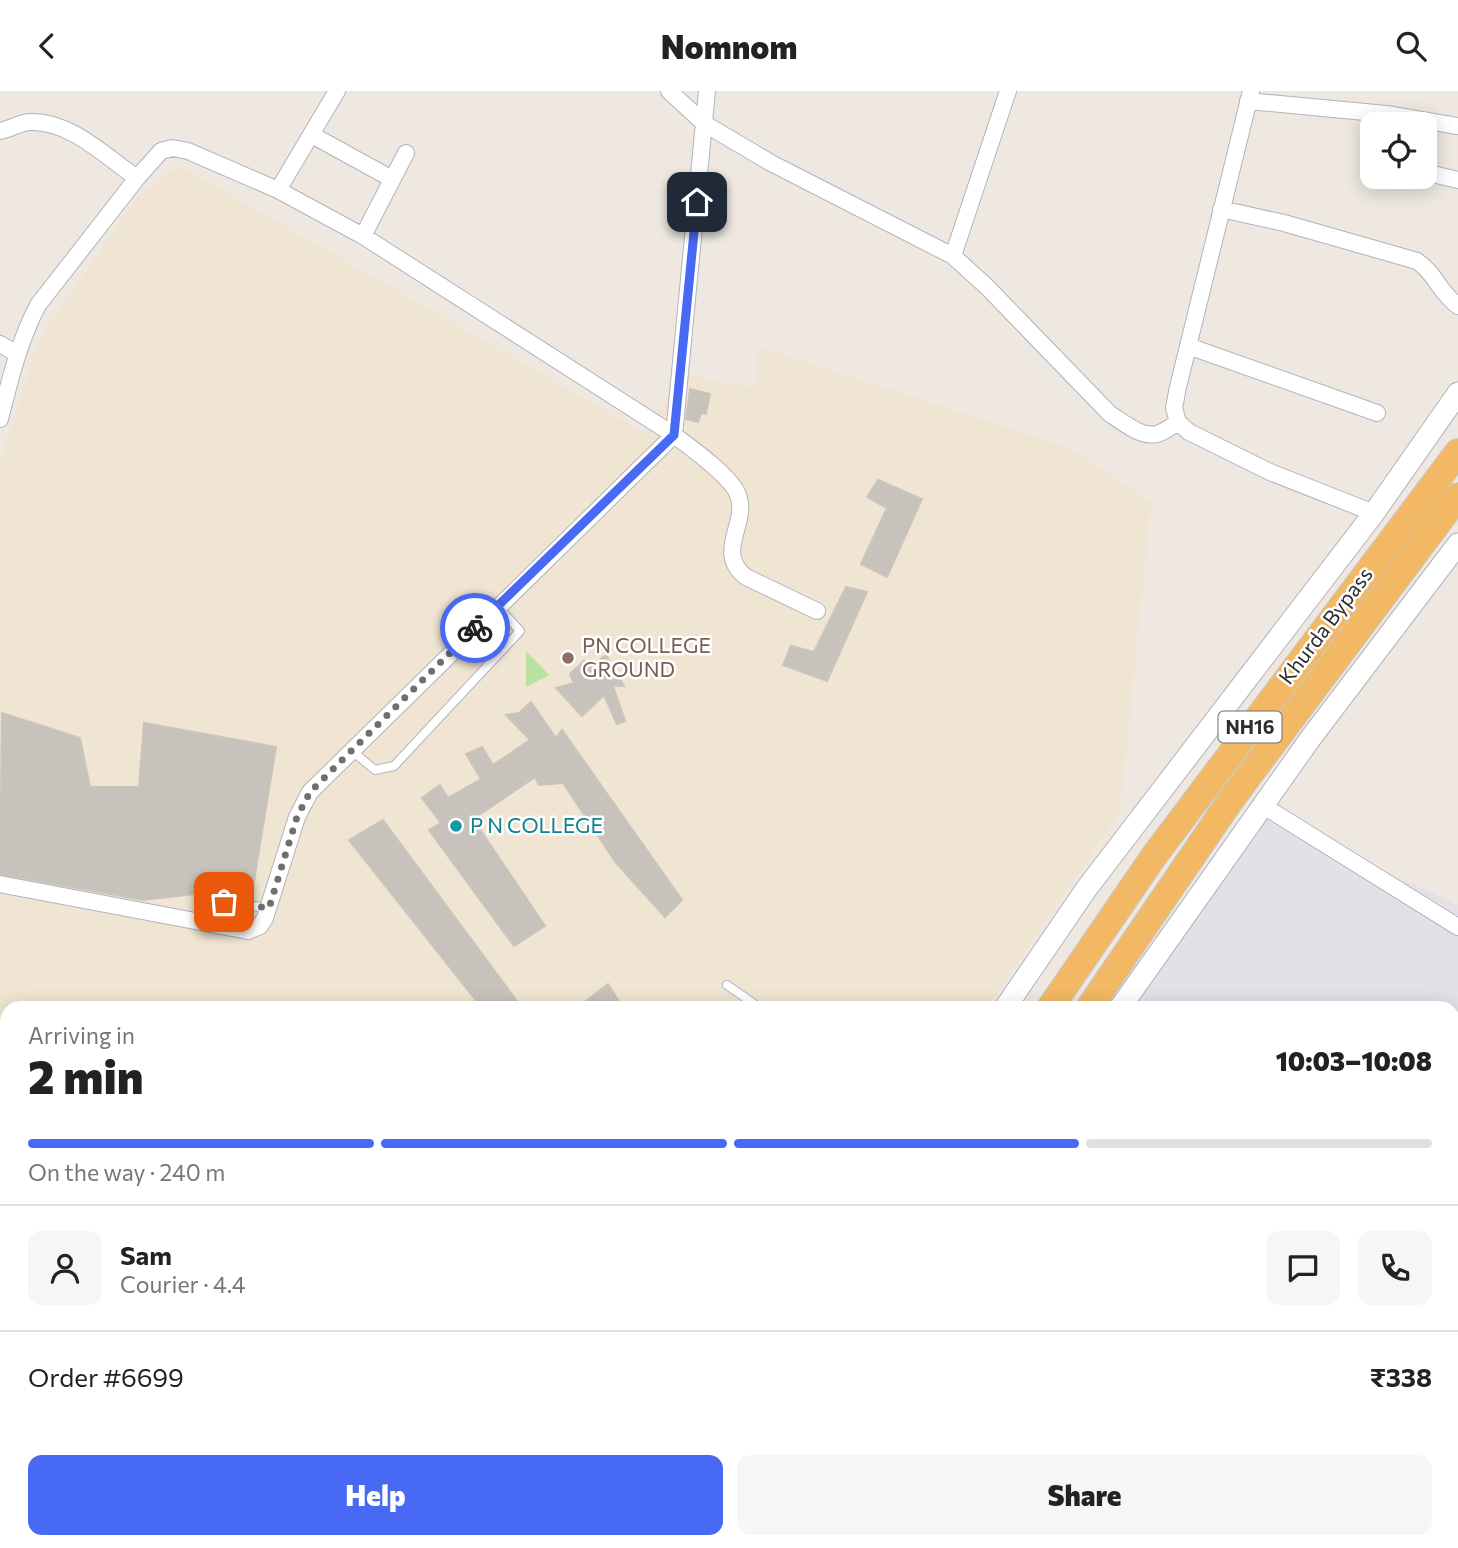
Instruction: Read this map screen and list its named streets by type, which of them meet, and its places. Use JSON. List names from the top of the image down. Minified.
{"streets":{"highway":["Khurda Bypass","NH16"]},"places":["PN COLLEGE GROUND","P N COLLEGE"],"page":{"header":"Nomnom","heading":["2 min","Arriving in","10:03–10:08"],"panel":["Sam","Courier · 4.4","Order #6699","₹338"],"bar":"On the way · 240 m","buttons":["Help","Share"]}}
